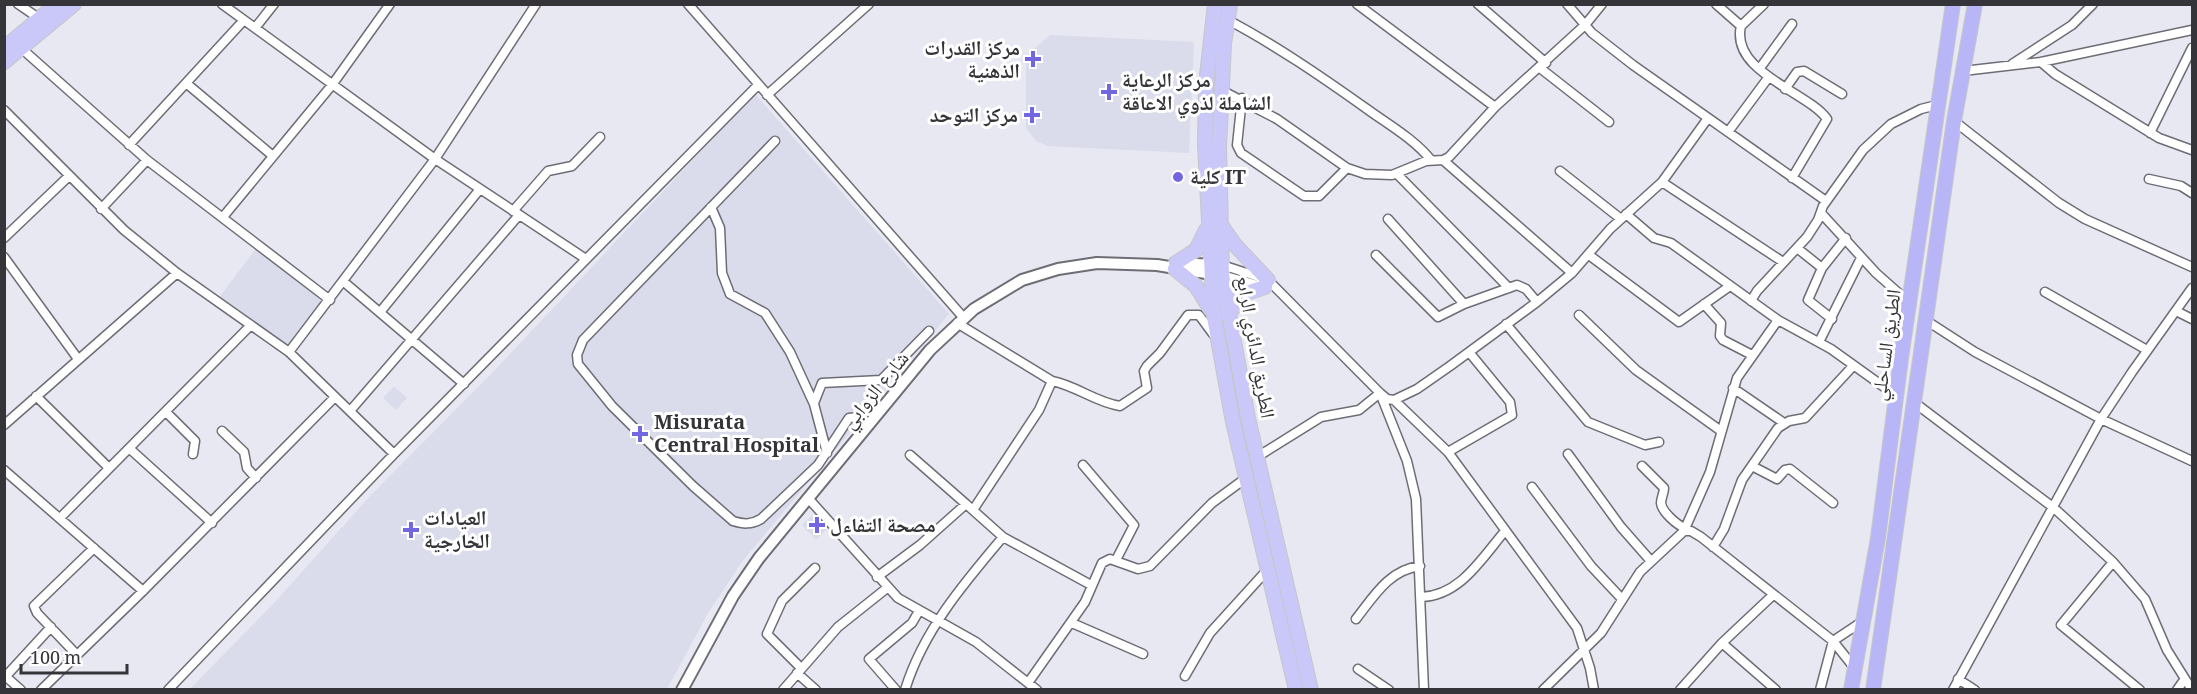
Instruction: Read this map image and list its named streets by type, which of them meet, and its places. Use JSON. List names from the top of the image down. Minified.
{"streets":{"highway":["الطريق الساحلي"],"main road":["الطريق الدائري الرابع"],"street":["شارع الزوابي"]},"crossings":[["الطريق الدائري الرابع","شارع الزوابي"]],"places":{"health":["مركز القدرات الذهنية","مركز الرعاية الشاملة لذوي الاعاقة","مركز التوحد","Misurata Central Hospital","مصحة التفاءل","العيادات الخارجية"],"other":["كلية IT"]},"scale_bar":"100 m"}
